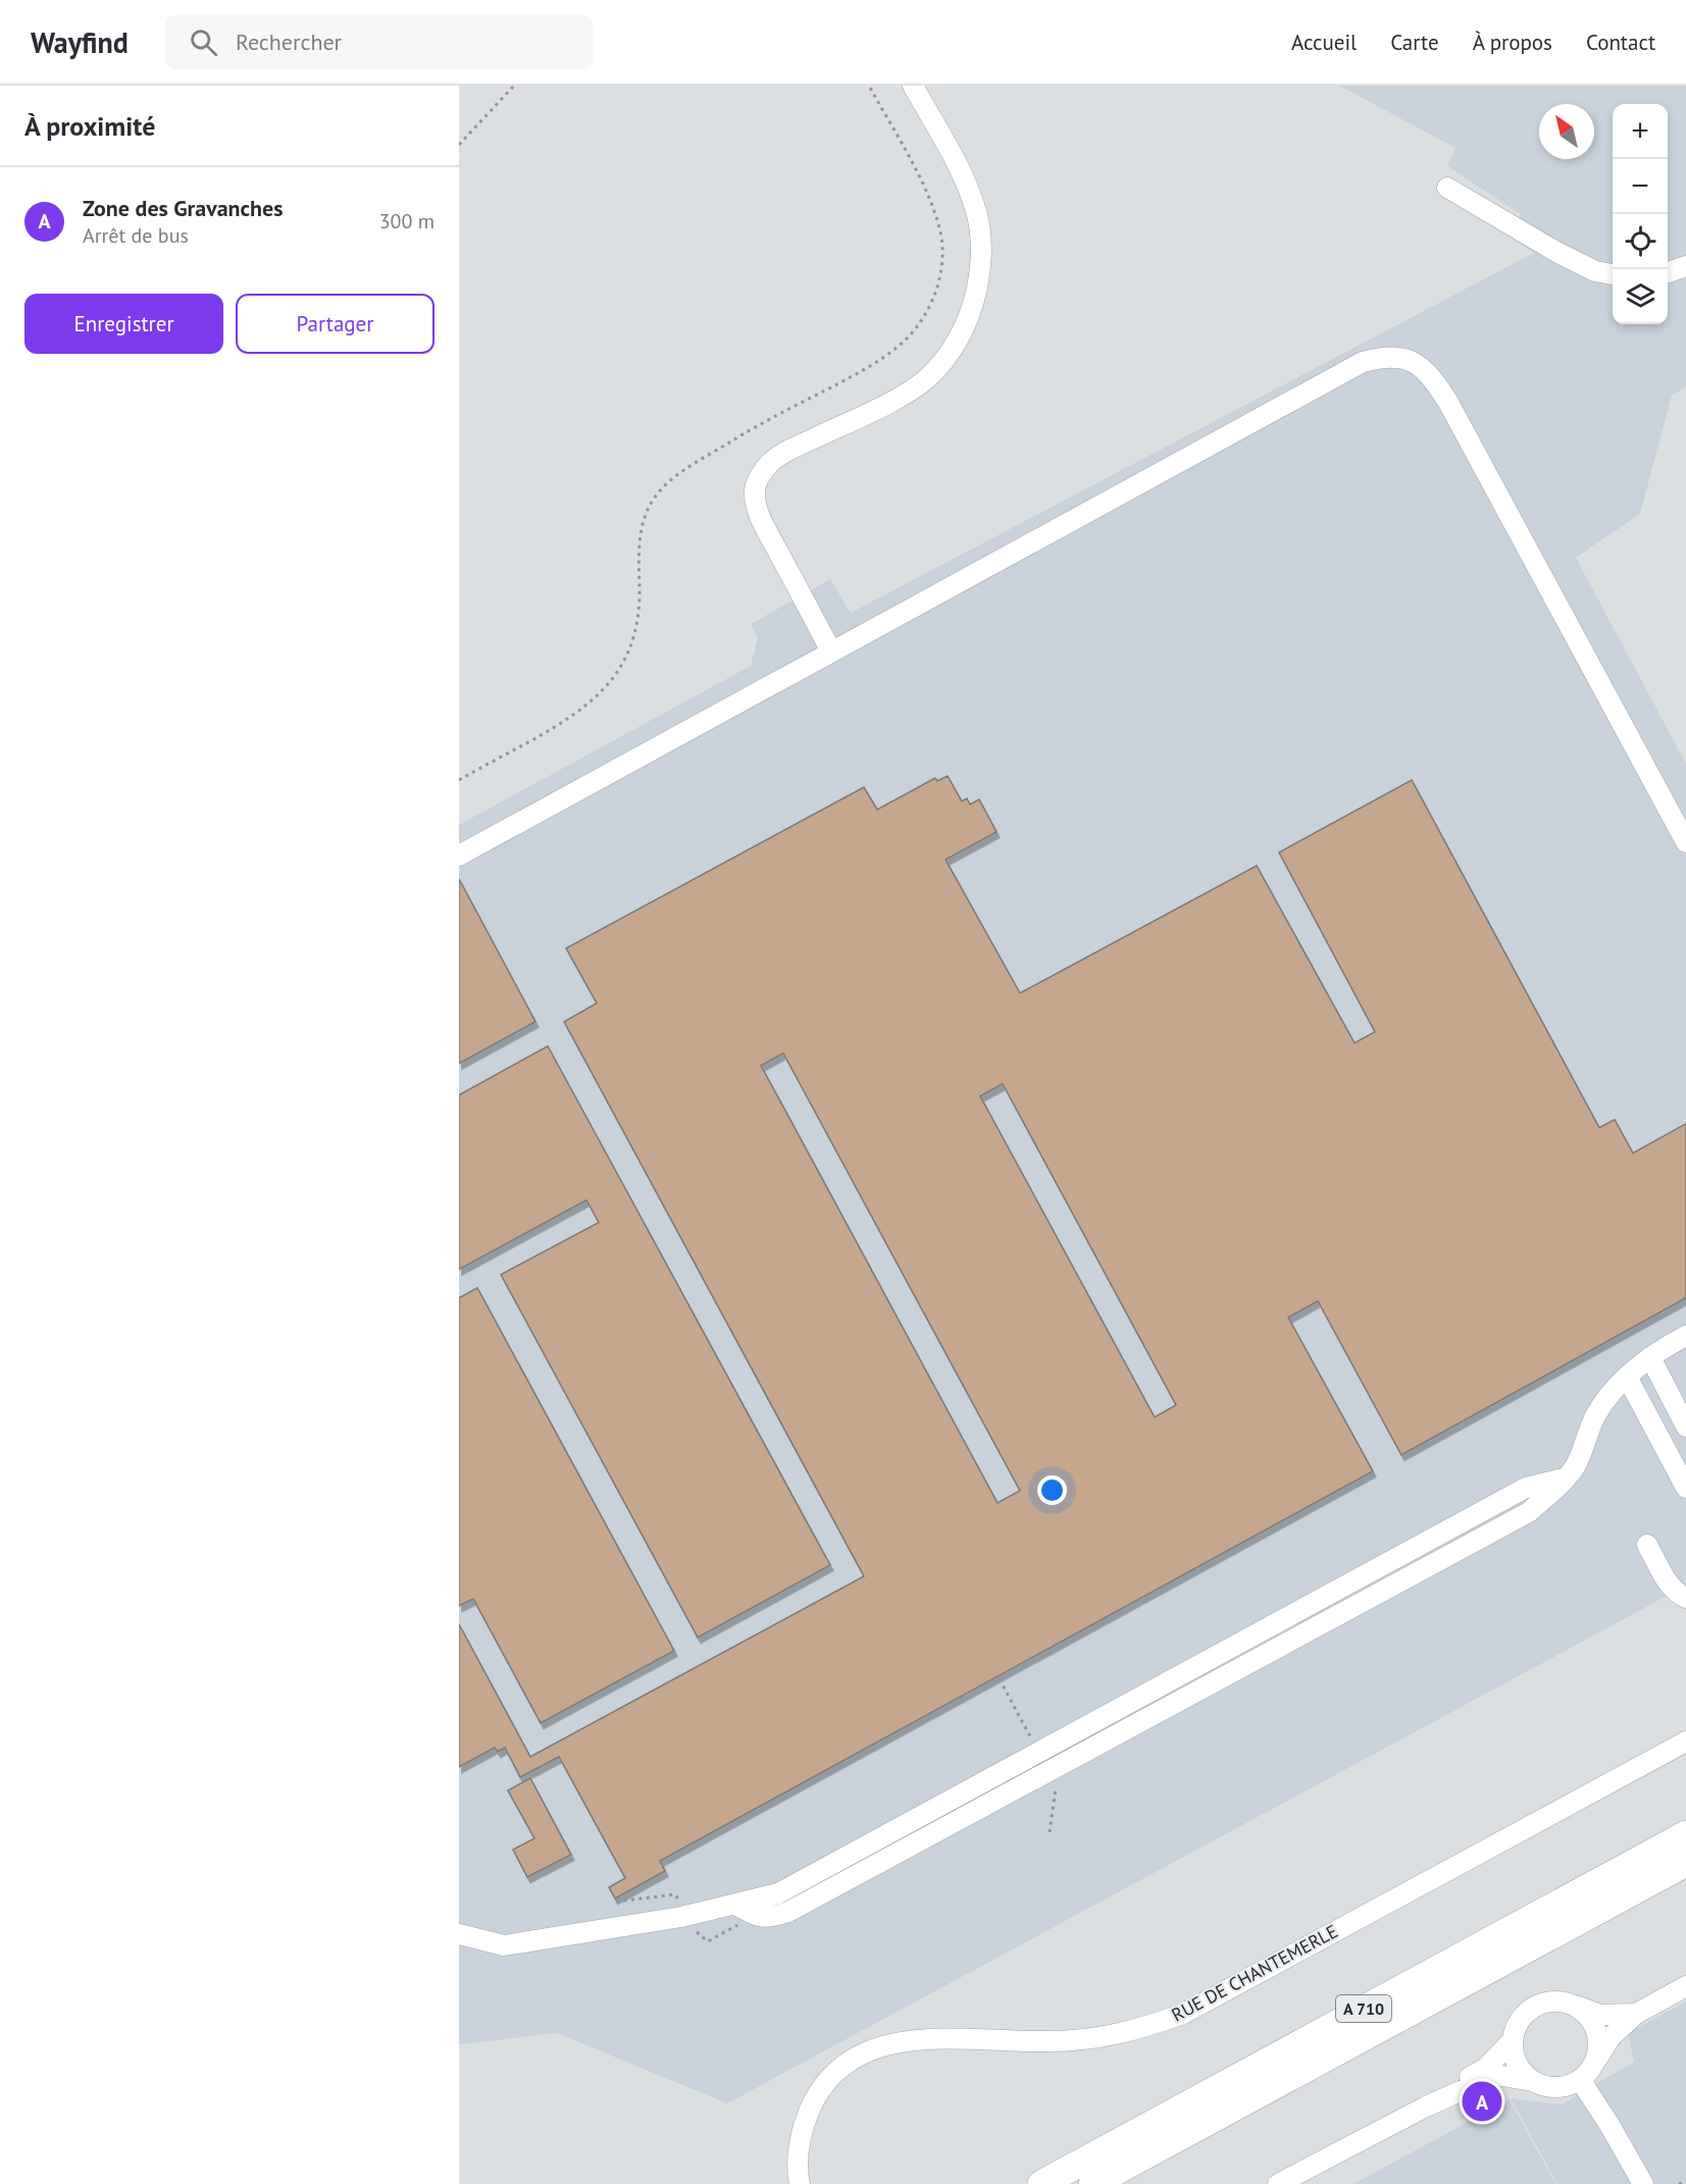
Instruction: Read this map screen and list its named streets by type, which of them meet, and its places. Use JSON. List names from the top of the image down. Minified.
{"streets":{"highway":["A 710"],"street":["RUE DE CHANTEMERLE"]},"north":"top left","page":{"header":"Wayfind","search":"Rechercher","nav":["Accueil","Carte","À propos","Contact"],"heading":"À proximité","map_buttons":["+","−"],"list":[{"mark":"A","name":"Zone des Gravanches","note":"Arrêt de bus","value":"300 m"}],"buttons":["Enregistrer","Partager"],"pins":"A"}}
